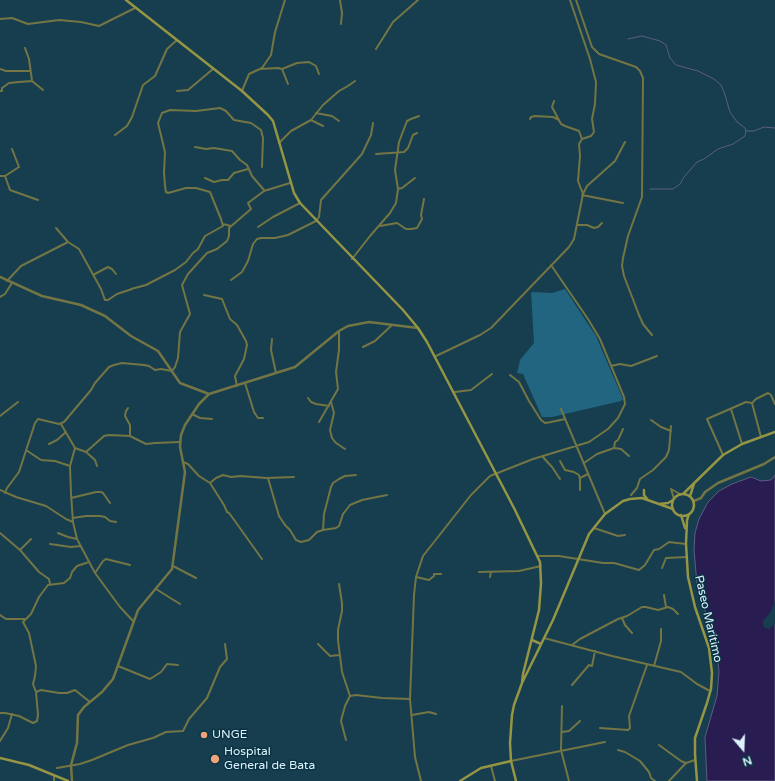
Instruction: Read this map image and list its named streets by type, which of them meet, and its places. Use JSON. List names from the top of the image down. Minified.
{"streets":{"main road":["Paseo Marítimo"]},"places":["UNGE","Hospital General de Bata"],"north":"bottom"}
